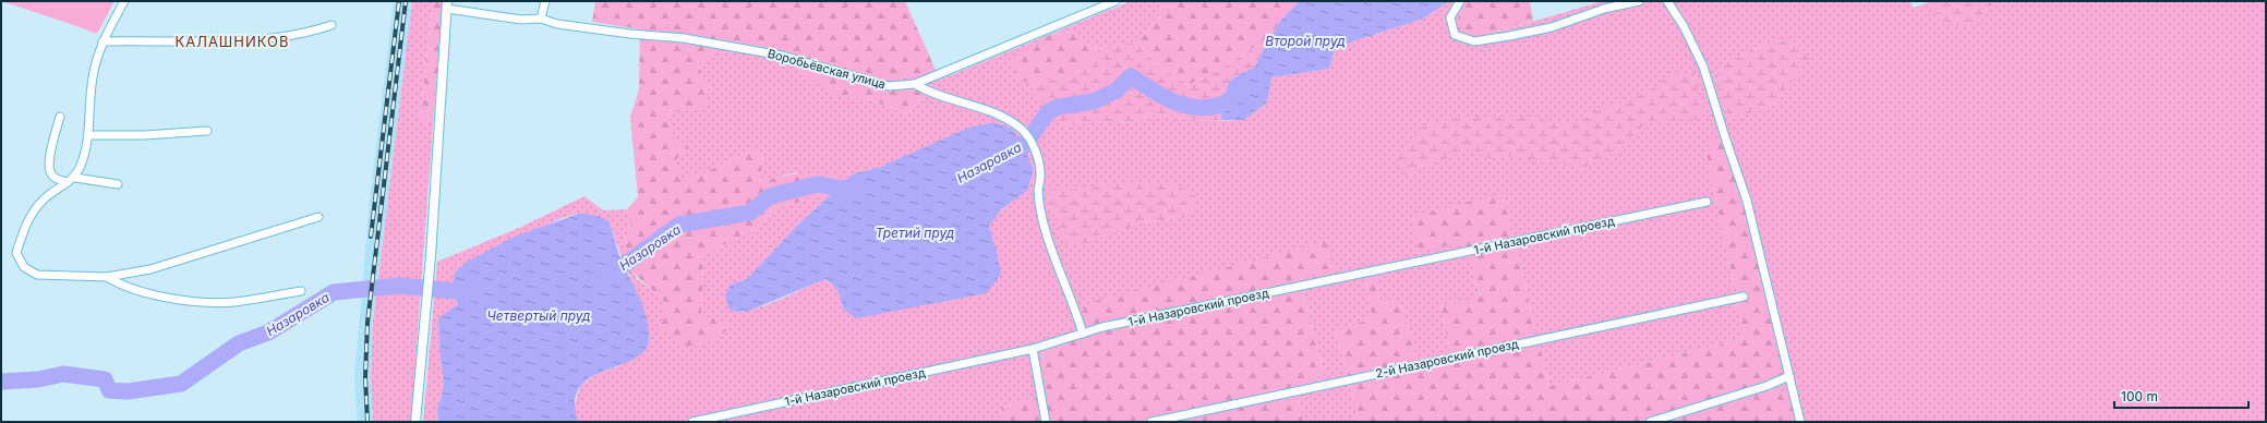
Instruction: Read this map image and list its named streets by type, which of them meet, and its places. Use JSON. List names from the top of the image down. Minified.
{"streets":{"street":["Воробьёвская улица","1-й Назаровский проезд","2-й Назаровский проезд"]},"districts":["КАЛАШНИКОВ"],"water":["Второй пруд","Назаровка","Третий пруд","Четвертый пруд"],"scale_bar":"100 m"}
